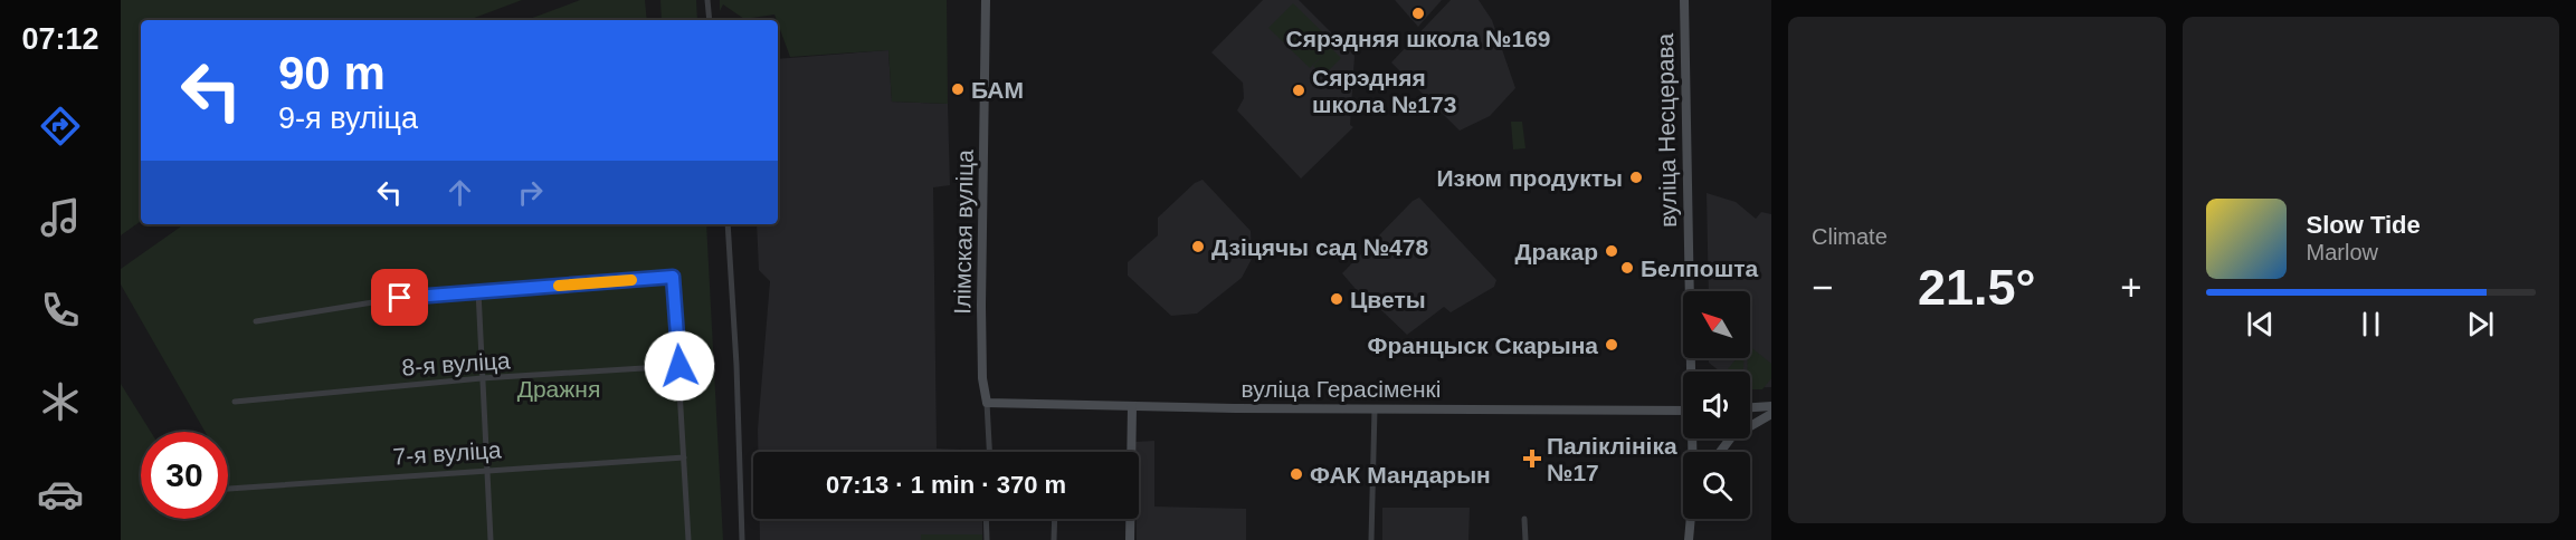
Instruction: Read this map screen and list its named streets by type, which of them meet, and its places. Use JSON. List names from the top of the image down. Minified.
{"streets":{"street":["вуліца Несцерава","Ілімская вуліца","8-я вуліца","вуліца Герасіменкі","7-я вуліца"]},"crossings":[["Ілімская вуліца","вуліца Герасіменкі"]],"parks":["Дражня"],"places":{"other":["Сярэдняя школа №169","БАМ","Сярэдняя школа №173","Изюм продукты","Дзіцячы сад №478","Дракар","Белпошта","Цветы","Францыск Скарына","ФАК Мандарын"],"health":["Паліклініка №17"]},"north":"top left","page":{"tabs":"07:12","tile":"Climate","turn":["90 m","9-я вуліца"],"song":["Slow Tide","Marlow"],"heat":["−","21.5°","+"],"limit":"30","trip":"07:13 · 1 min · 370 m"}}
